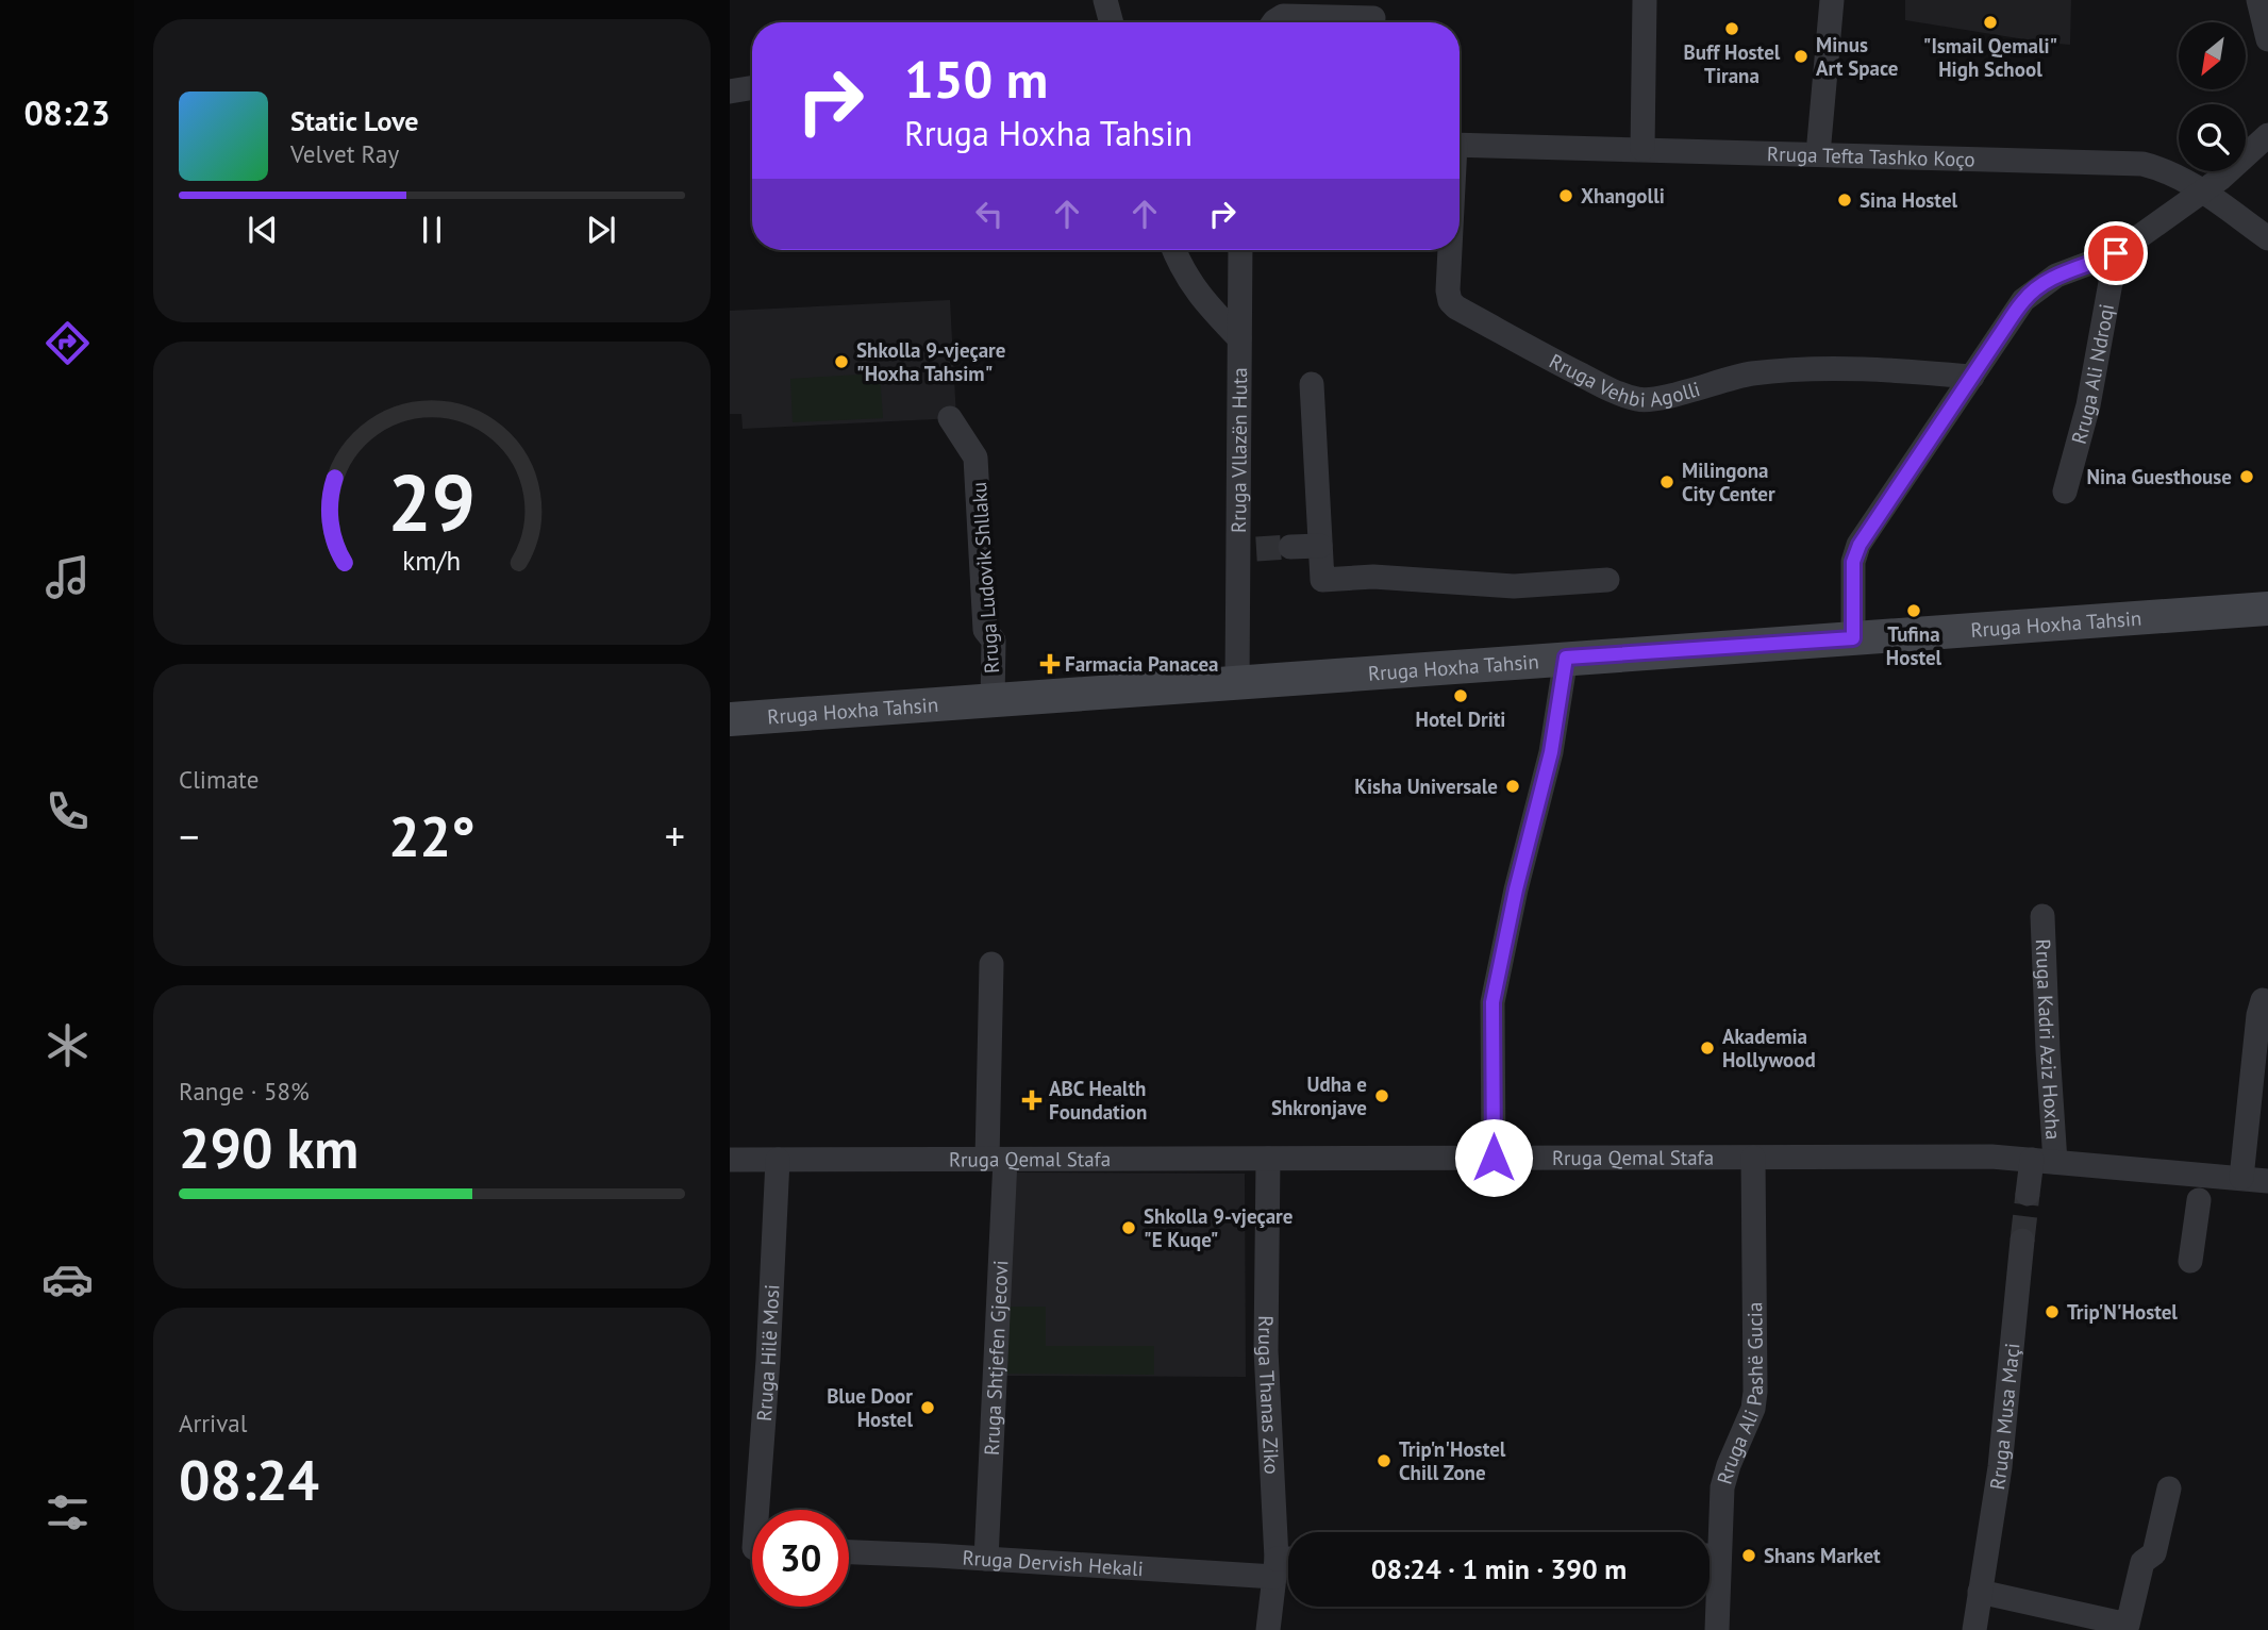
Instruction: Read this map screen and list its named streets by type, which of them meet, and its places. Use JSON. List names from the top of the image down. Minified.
{"streets":{"main road":["Rruga Hoxha Tahsin"],"street":["Rruga Tefta Tashko Koço","Rruga Vehbi Agolli","Rruga Ali Ndroqi","Rruga Vllazën Huta","Rruga Ludovik Shllaku","Rruga Kadri Aziz Hoxha","Rruga Qemal Stafa","Rruga Hilë Mosi","Rruga Shtjefen Gjecovi","Rruga Ali Pashë Gucia","Rruga Thanas Ziko","Rruga Musa Maçi","Rruga Dervish Hekali"]},"crossings":[["Rruga Vllazën Huta","Rruga Hoxha Tahsin"],["Rruga Ludovik Shllaku","Rruga Hoxha Tahsin"],["Rruga Kadri Aziz Hoxha","Rruga Qemal Stafa"],["Rruga Qemal Stafa","Rruga Hilë Mosi"],["Rruga Qemal Stafa","Rruga Shtjefen Gjecovi"],["Rruga Qemal Stafa","Rruga Ali Pashë Gucia"],["Rruga Qemal Stafa","Rruga Thanas Ziko"],["Rruga Shtjefen Gjecovi","Rruga Dervish Hekali"],["Rruga Thanas Ziko","Rruga Dervish Hekali"]],"places":{"other":["\"Ismail Qemali\" High School","Buff Hostel Tirana","Minus Art Space","Xhangolli","Sina Hostel","Shkolla 9-vjeçare \"Hoxha Tahsim\"","Nina Guesthouse","Milingona City Center","Tufina Hostel","Hotel Driti","Kisha Universale","Akademia Hollywood","Udha e Shkronjave","Shkolla 9-vjeçare \"E Kuqe\"","Trip'N'Hostel","Blue Door Hostel","Trip'n'Hostel Chill Zone","Shans Market"],"health":["Farmacia Panacea","ABC Health Foundation"]},"north":"bottom left","page":{"tabs":"08:23","turn":["150 m","Rruga Hoxha Tahsin"],"song":["Static Love","Velvet Ray"],"tile":["Climate",["Range · 58%","290 km"],["Arrival","08:24"]],"heat":["−","22°","+"],"limit":"30","trip":"08:24 · 1 min · 390 m","gauge":["29","km/h"]}}
